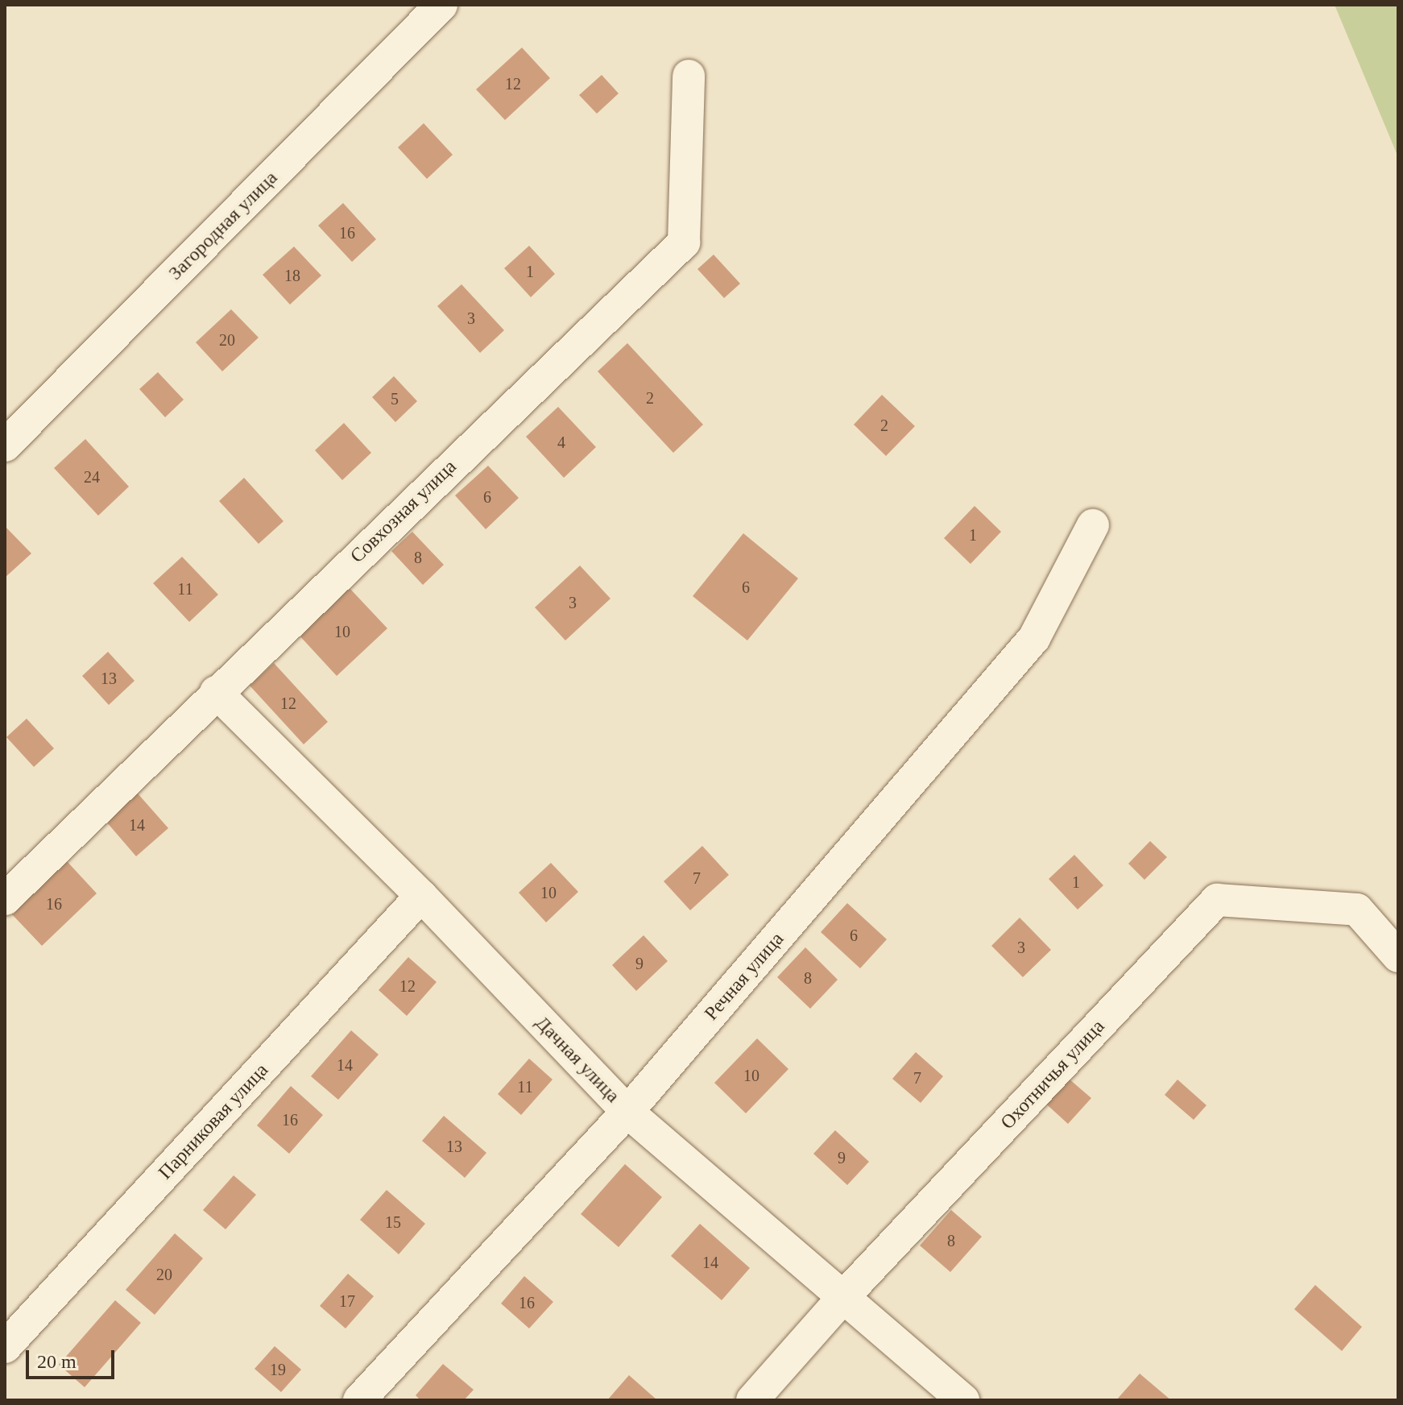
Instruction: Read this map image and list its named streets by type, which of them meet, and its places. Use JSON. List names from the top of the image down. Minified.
{"streets":{"street":["Загородная улица","Совхозная улица","Речная улица","Дачная улица","Охотничья улица","Парниковая улица"]},"crossings":[["Совхозная улица","Дачная улица"],["Речная улица","Дачная улица"],["Дачная улица","Охотничья улица"],["Дачная улица","Парниковая улица"]],"house_numbers":["12","16","1","18","3","20","2","5","2","4","24","6","1","8","6","11","3","10","13","12","14","7","1","10","16","6","3","9","8","12","14","10","7","11","16","13","9","15","8","14","20","17","16","19"],"scale_bar":"20 m"}
